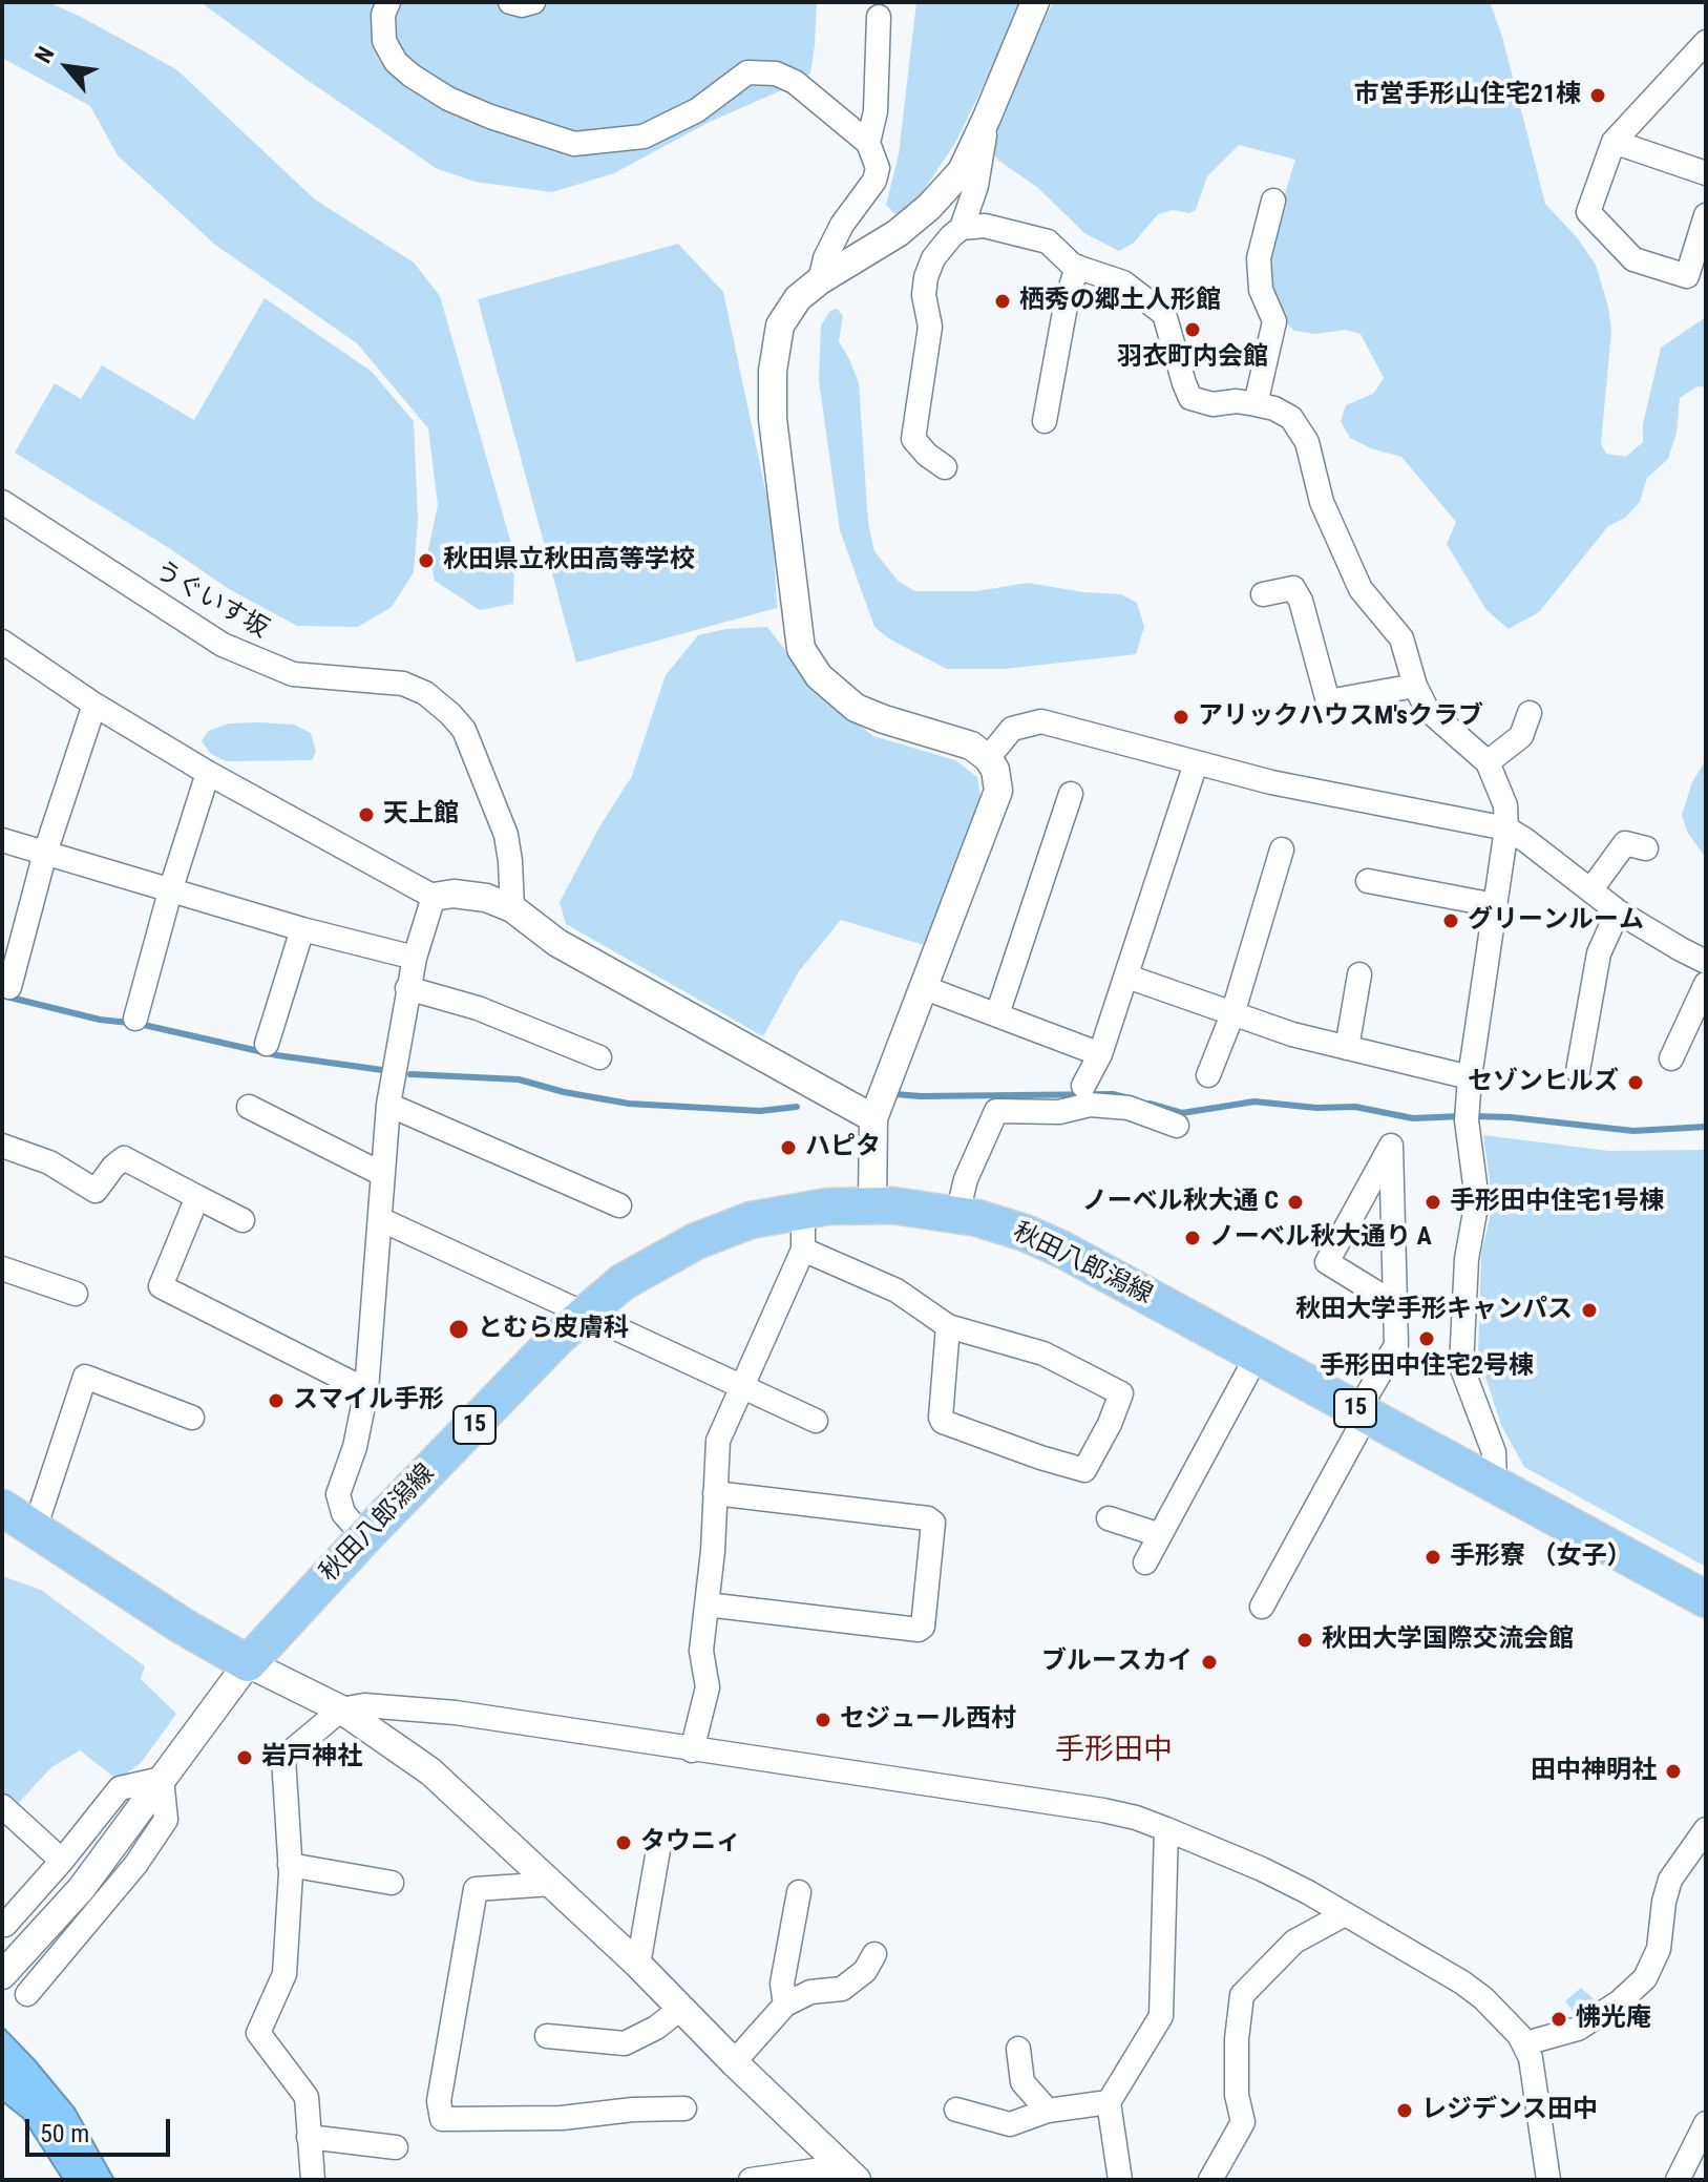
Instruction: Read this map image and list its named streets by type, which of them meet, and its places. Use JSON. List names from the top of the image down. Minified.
{"streets":{"main road":["秋田八郎潟線","15"],"street":["うぐいす坂"]},"districts":["手形田中"],"places":["市営手形山住宅21棟","栖秀の郷土人形館","羽衣町内会館","秋田県立秋田高等学校","アリックハウスM'sクラブ","天上館","グリーンルーム","セゾンヒルズ","ハピタ","ノーベル秋大通 C","手形田中住宅1号棟","ノーベル秋大通り A","秋田大学手形キャンパス","とむら皮膚科","手形田中住宅2号棟","スマイル手形","手形寮 （女子）","秋田大学国際交流会館","ブルースカイ","セジュール西村","岩戸神社","田中神明社","タウニィ","怫光庵","レジデンス田中"],"scale_bar":"50 m","north":"top left"}
